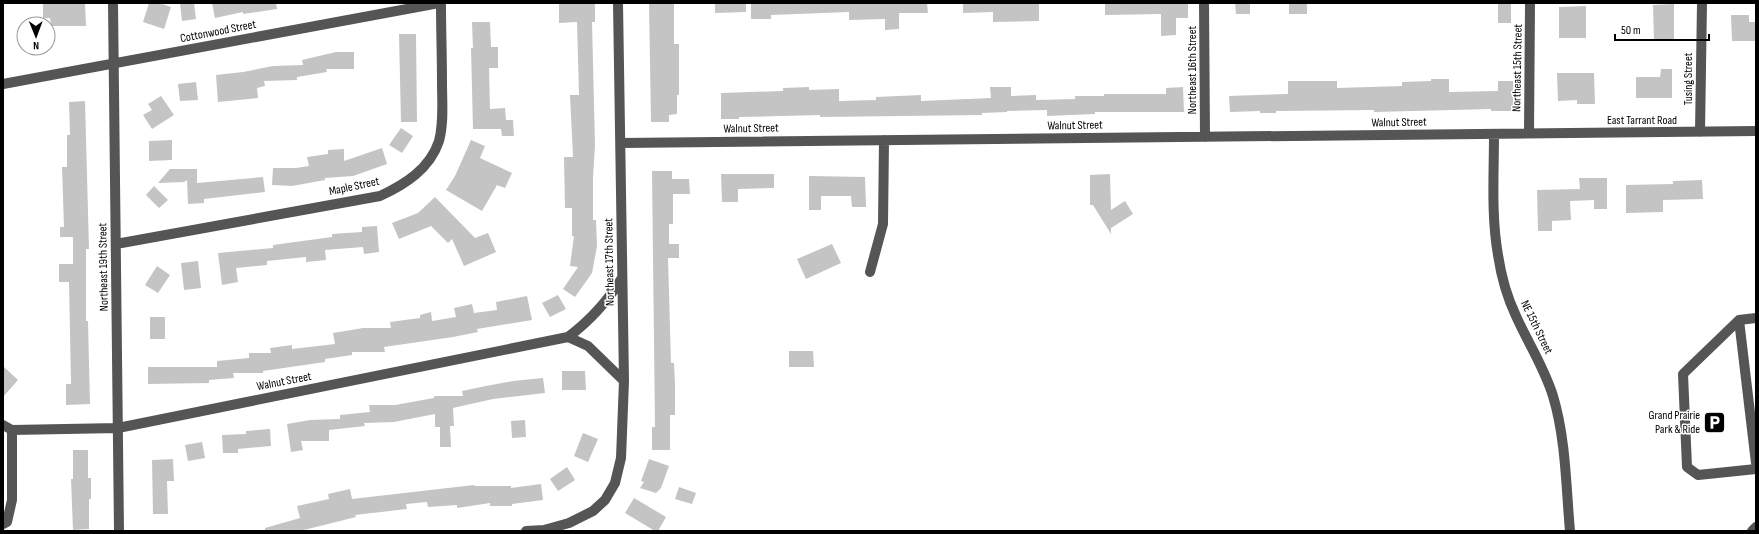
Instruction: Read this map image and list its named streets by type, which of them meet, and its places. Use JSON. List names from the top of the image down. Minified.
{"streets":{"street":["Cottonwood Street","Northeast 15th Street","Northeast 16th Street","Tusing Street","East Tarrant Road","Walnut Street","Maple Street","Northeast 17th Street","Northeast 19th Street","NE 15th Street"]},"crossings":[["Cottonwood Street","Maple Street"],["Cottonwood Street","Northeast 19th Street"],["Northeast 15th Street","East Tarrant Road"],["Northeast 15th Street","Walnut Street"],["Northeast 16th Street","Walnut Street"],["Tusing Street","East Tarrant Road"],["East Tarrant Road","Walnut Street"],["Walnut Street","Northeast 17th Street"],["Walnut Street","Northeast 19th Street"],["Walnut Street","NE 15th Street"],["Maple Street","Northeast 19th Street"]],"places":{"parking":["Grand Prairie Park & Ride"]},"scale_bar":"50 m","north":"bottom"}
